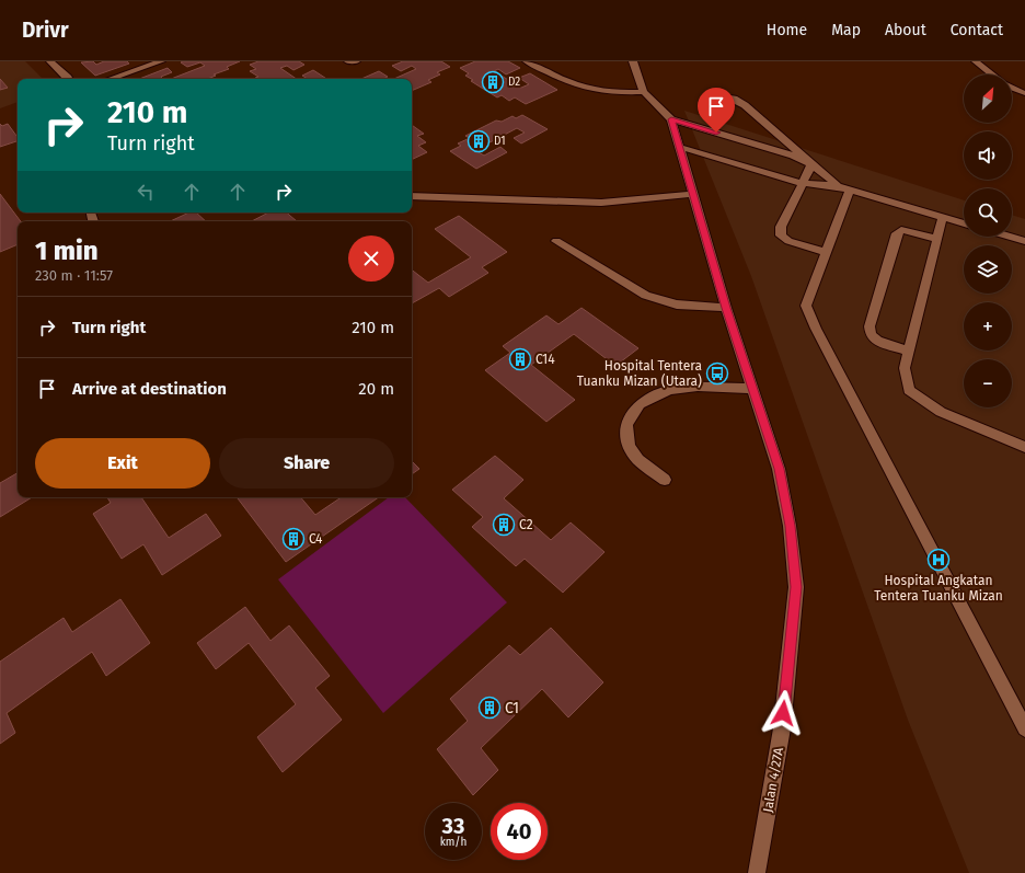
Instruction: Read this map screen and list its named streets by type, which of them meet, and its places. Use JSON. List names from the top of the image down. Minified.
{"streets":{"street":["Jalan 4/27A"]},"places":{"building":["D2","D1","C14","C2","C4","C1"],"bus stop":["Hospital Tentera Tuanku Mizan (Utara)"],"hospital":["Hospital Angkatan Tentera Tuanku Mizan"]},"north":"top right","page":{"header":"Drivr","nav":["Home","Map","About","Contact"],"map_buttons":["+","−"],"turn":["210 m","Turn right"],"heading":["1 min","230 m · 11:57"],"list":[{"name":"Turn right","value":"210 m"},{"name":"Arrive at destination","value":"20 m"}],"buttons":["Exit","Share"],"speed":"33 km/h","limit":"40"}}
